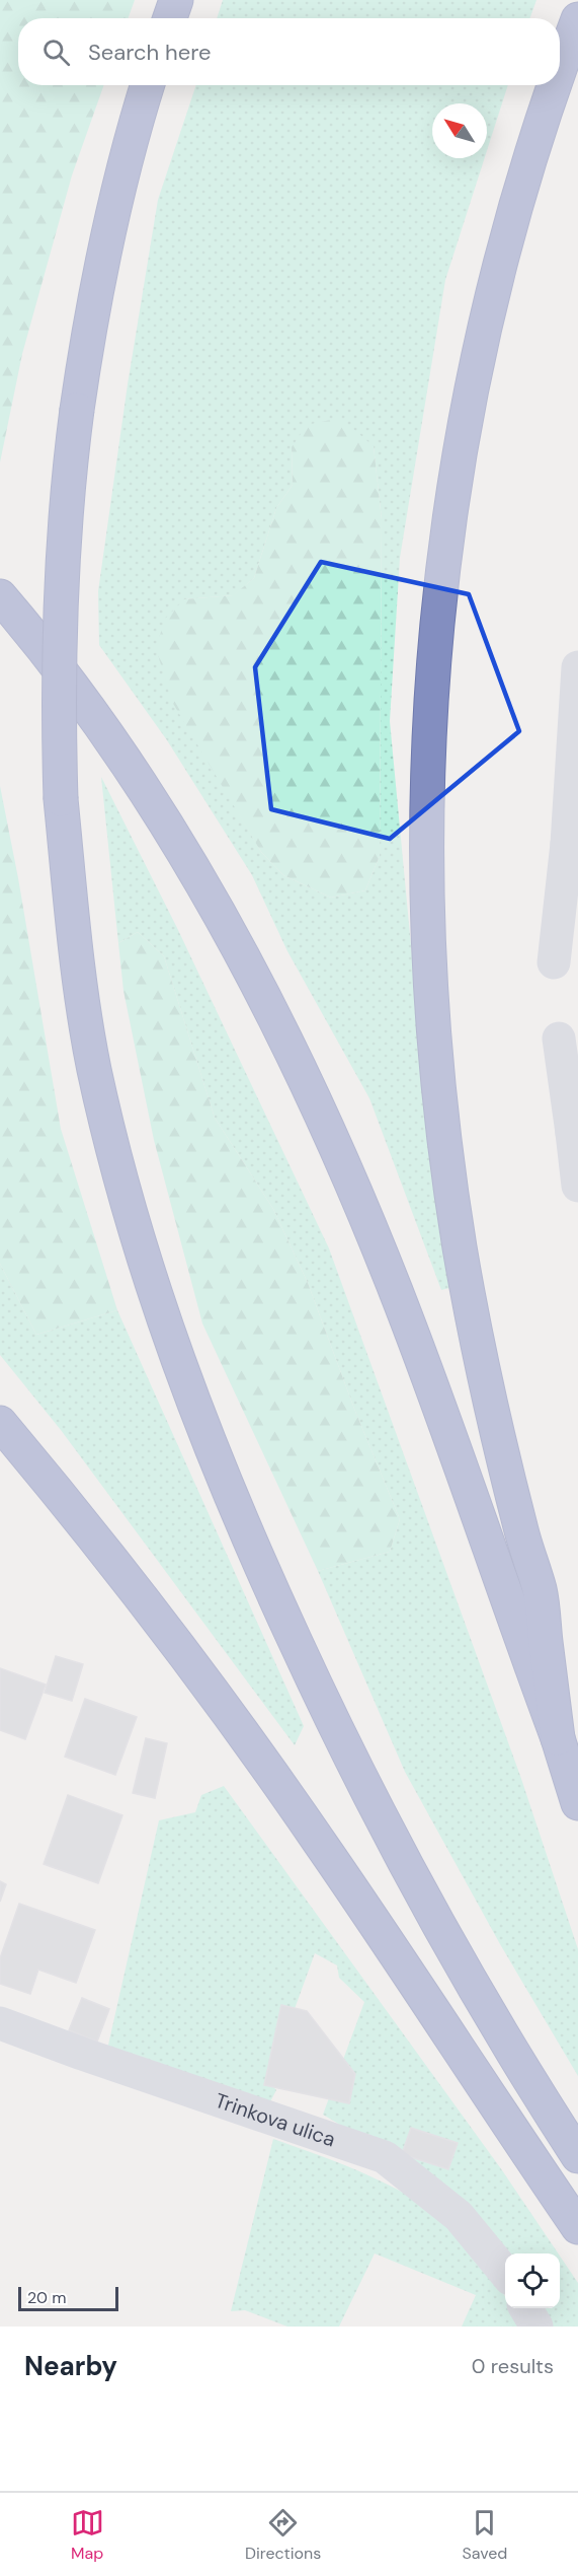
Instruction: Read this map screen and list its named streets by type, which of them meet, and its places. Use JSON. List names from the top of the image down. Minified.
{"streets":{"street":["Trinkova ulica"]},"scale_bar":"20 m","north":"top left","page":{"search":"Search here","scale":"20 m","heading":["Nearby","0 results"],"nav":["Map","Directions","Saved"]}}
